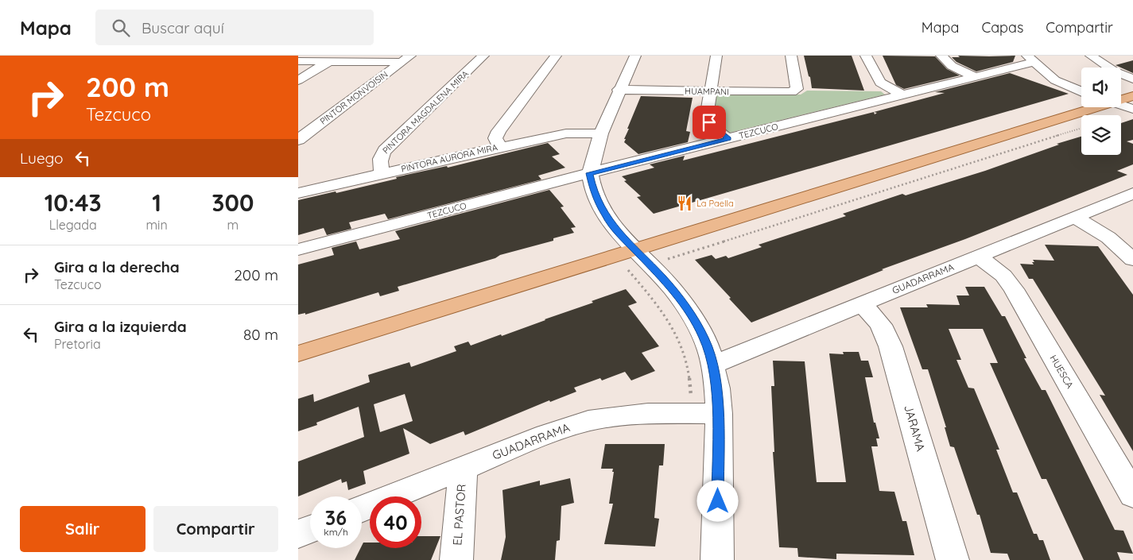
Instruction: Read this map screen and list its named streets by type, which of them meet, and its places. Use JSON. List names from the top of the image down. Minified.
{"streets":{"street":["HUAMPANI","PINTOR MONVOISIN","PINTORA MAGDALENA MIRA","TEZCUCO","PINTORA AURORA MIRA","GUADARRAMA","HUESCA","JARAMA","EL PASTOR"]},"crossings":[["PINTORA MAGDALENA MIRA","PINTORA AURORA MIRA"],["GUADARRAMA","HUESCA"],["GUADARRAMA","JARAMA"],["GUADARRAMA","EL PASTOR"]],"places":{"restaurant":["La Paella"]},"page":{"header":"Mapa","search":"Buscar aquí","nav":["Mapa","Capas","Compartir"],"turn":["200 m","Tezcuco"],"then":"Luego","eta":["10:43","Llegada","1","min","300","m"],"list":[{"name":"Gira a la derecha","note":"Tezcuco","value":"200 m"},{"name":"Gira a la izquierda","note":"Pretoria","value":"80 m"}],"speed":"36 km/h","limit":"40","buttons":["Salir","Compartir"]}}
